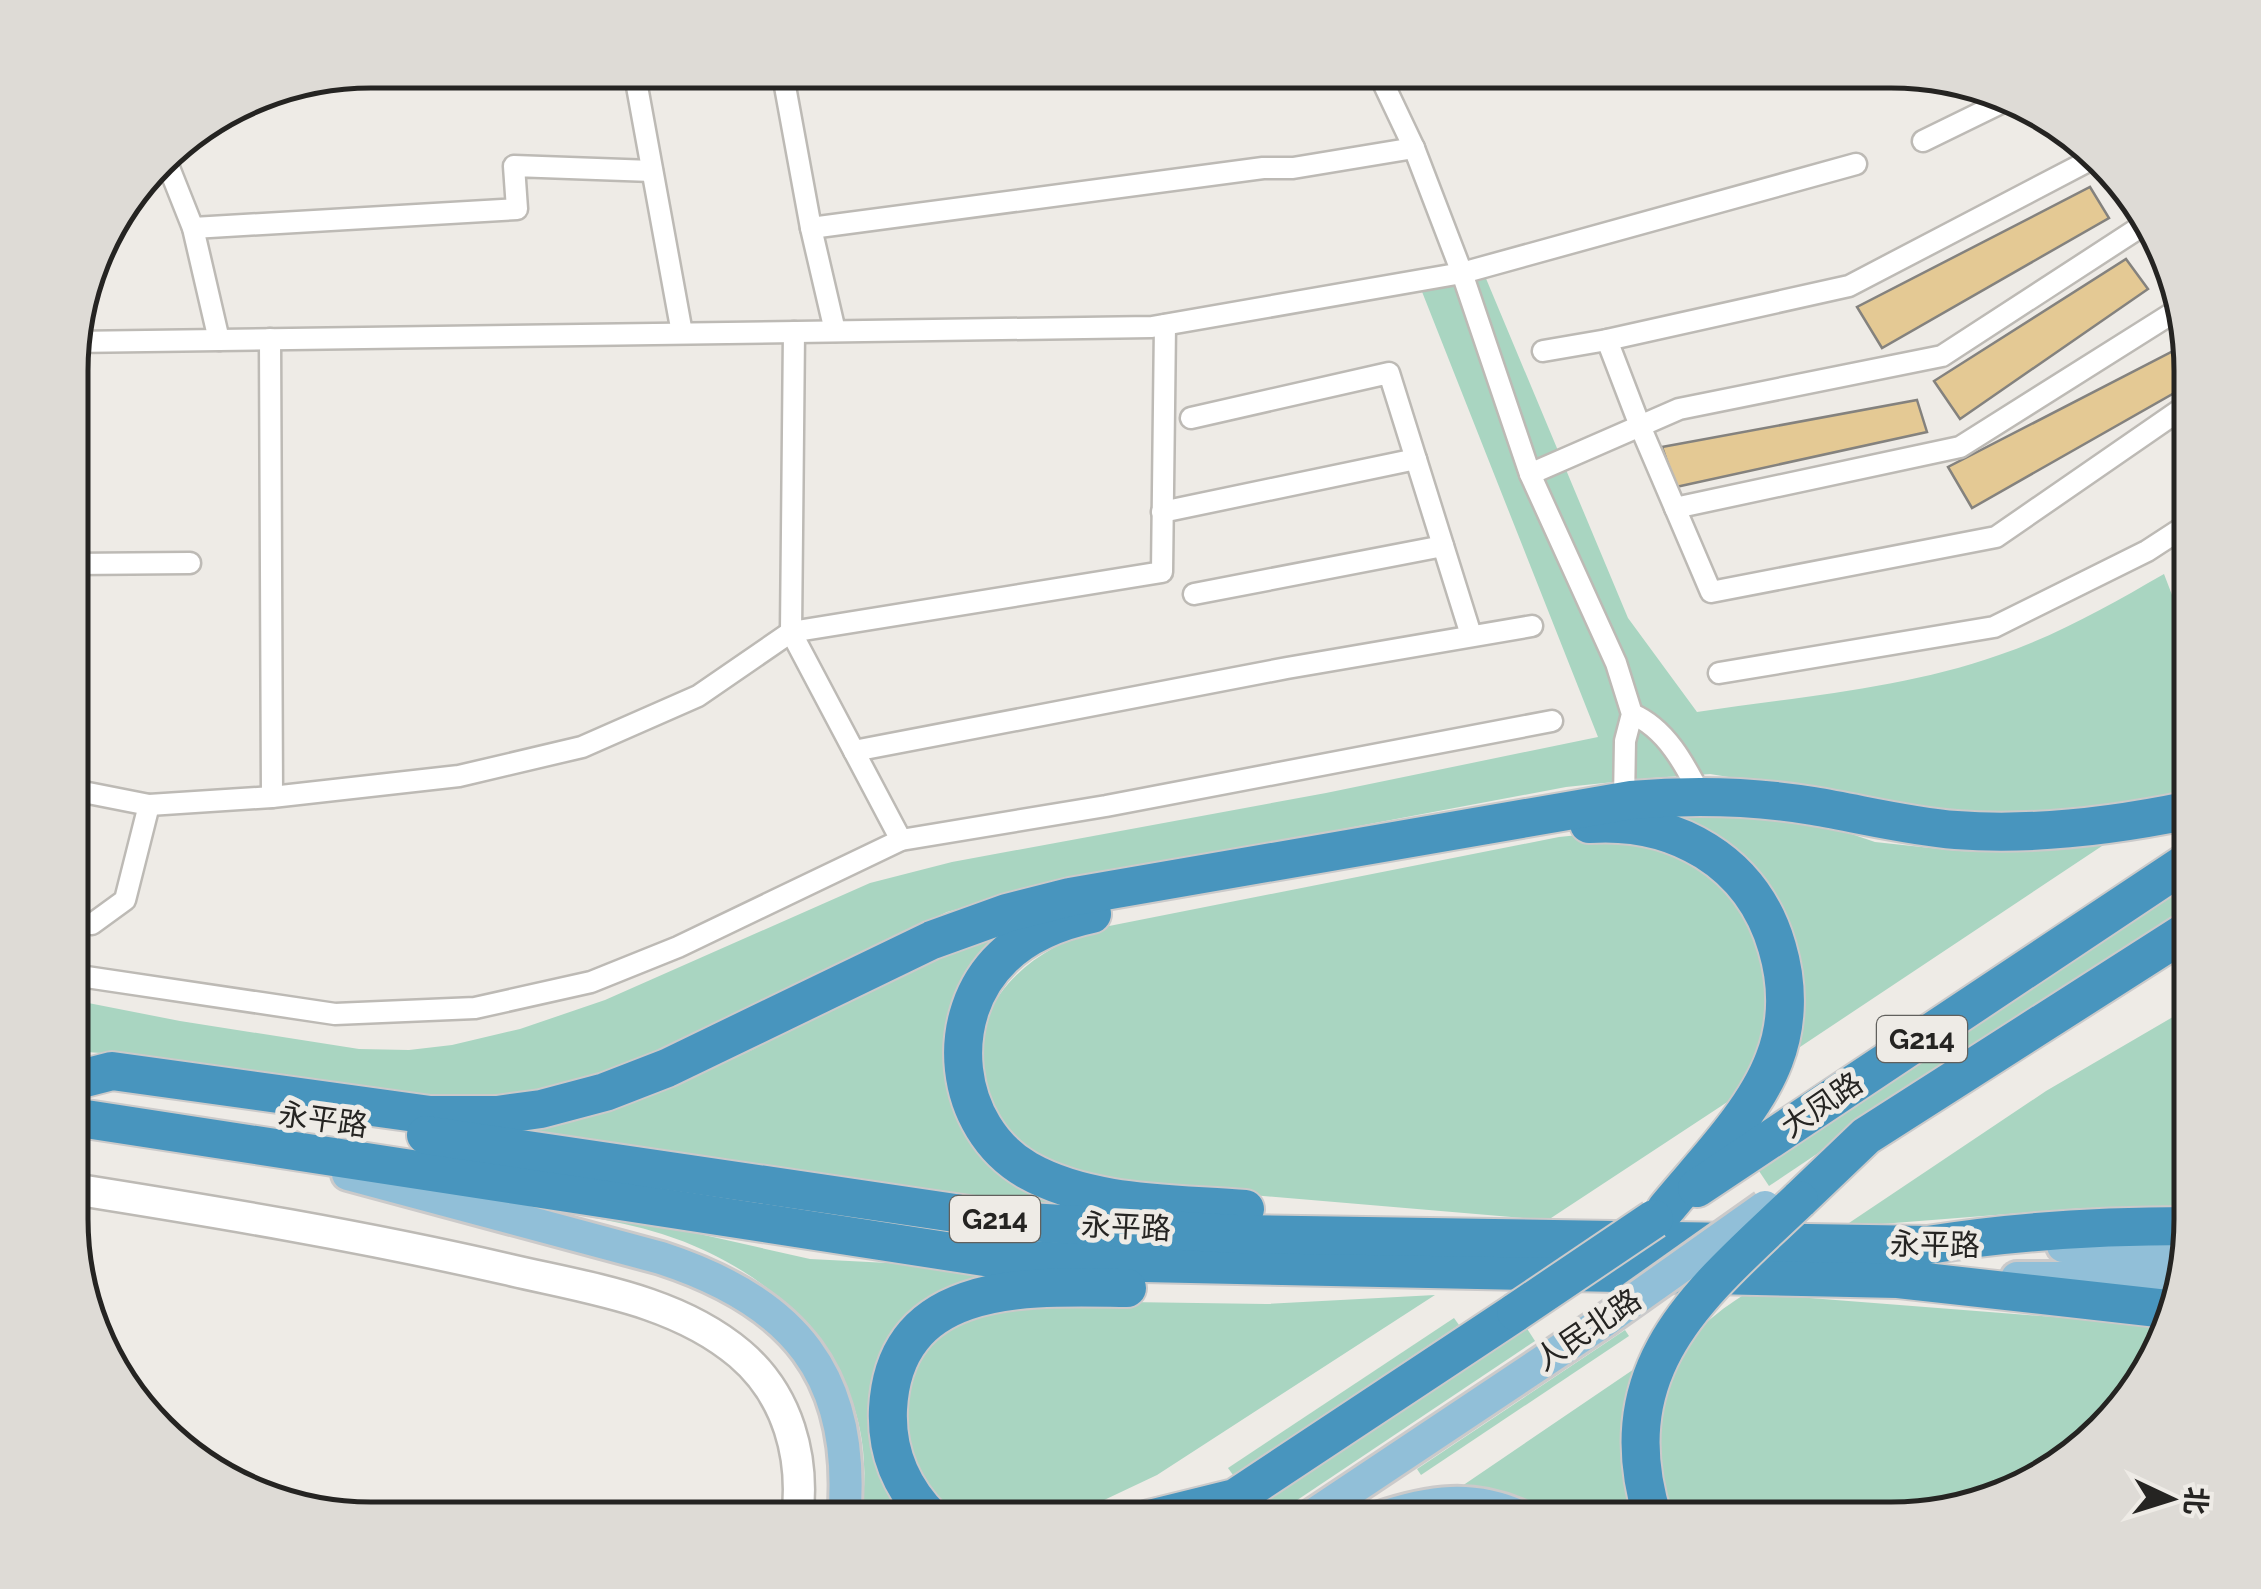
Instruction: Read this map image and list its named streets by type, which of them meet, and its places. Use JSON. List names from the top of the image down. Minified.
{"streets":{"highway":["G214","大凤路","永平路","人民北路"]},"crossings":[["大凤路","人民北路"]],"north":"right"}
